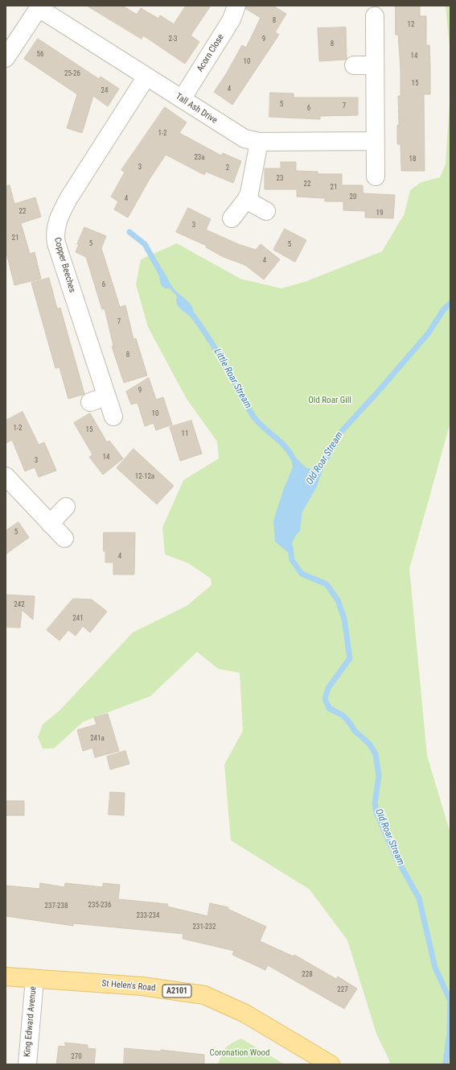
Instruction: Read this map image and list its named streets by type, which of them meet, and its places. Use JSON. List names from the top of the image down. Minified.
{"streets":{"main road":["St Helen's Road","A2101"],"street":["Acorn Close","Tall Ash Drive","Copper Beeches","King Edward Avenue"]},"crossings":[["Acorn Close","Tall Ash Drive"],["Tall Ash Drive","Copper Beeches"],["St Helen's Road","King Edward Avenue"]],"water":["Little Roar Stream","Old Roar Stream"],"parks":["Old Roar Gill","Coronation Wood"],"house_numbers":["8","12","2-3","9","8","56","14","10","25-26","15","4","24","5","7","6","1-2","23a","18","3","2","23","22","21","20","4","22","19","3","21","5","5","4","6","7","8","9","10","1-2","15","11","14","3","12-12a","5","4","242","241","241a","235-236","237-238","233-234","231-232","228","227","270"]}
